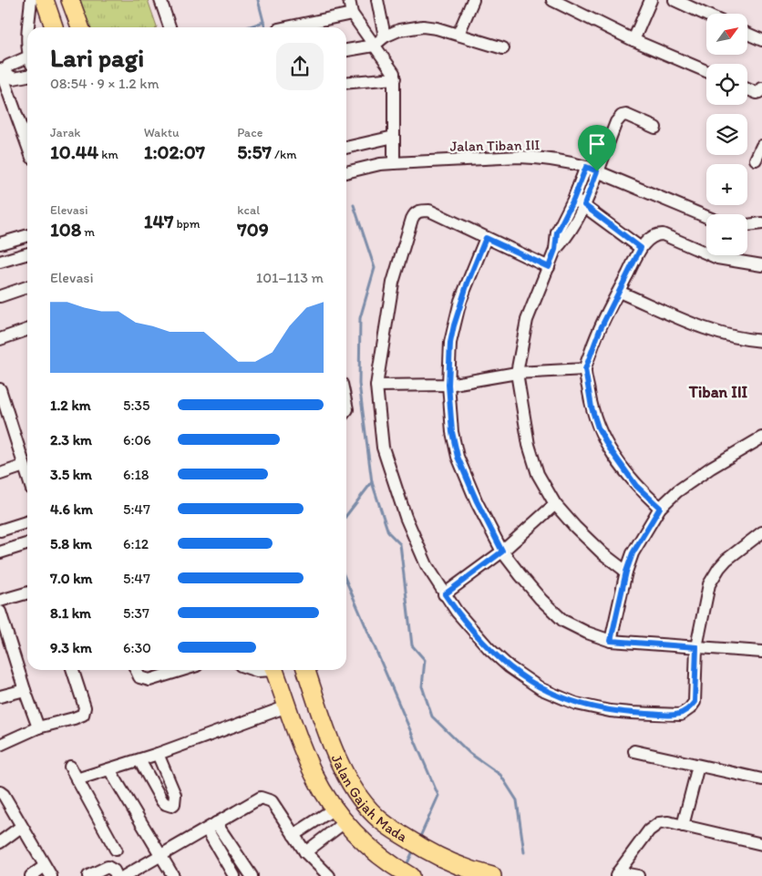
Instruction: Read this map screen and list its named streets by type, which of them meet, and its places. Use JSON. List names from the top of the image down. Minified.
{"streets":{"highway":["Jalan Gajah Mada"],"street":["Jalan Tiban III"]},"districts":["Tiban III"],"north":"top right","page":{"map_buttons":["+","−"],"heading":["Lari pagi","08:54 · 9 × 1.2 km"],"stats":[["Jarak","10.44 km"],["Waktu","1:02:07"],["Pace","5:57 /km"],["Elevasi","108 m"],["147 bpm"],["kcal","709"]],"chart":["Elevasi","101–113 m"],"list":[{"name":"1.2 km","note":"5:35"},{"name":"2.3 km","note":"6:06"},{"name":"3.5 km","note":"6:18"},{"name":"4.6 km","note":"5:47"},{"name":"5.8 km","note":"6:12"},{"name":"7.0 km","note":"5:47"},{"name":"8.1 km","note":"5:37"},{"name":"9.3 km","note":"6:30"}]}}
